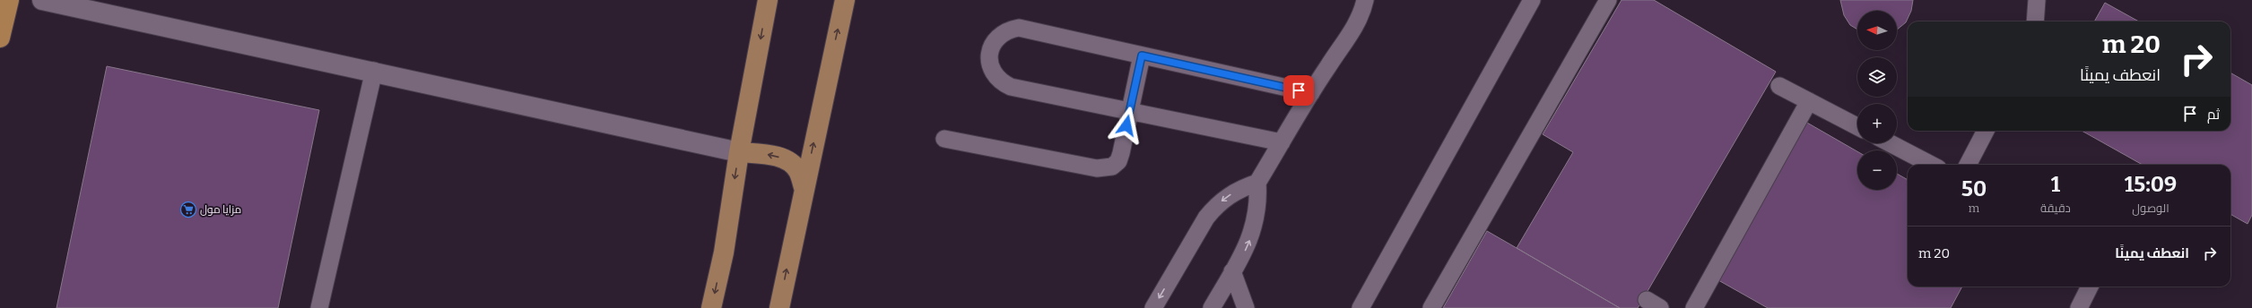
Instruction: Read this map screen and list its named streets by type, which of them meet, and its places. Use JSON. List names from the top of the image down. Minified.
{"places":{"supermarket":["مزايا مول"]},"north":"left","page":{"map_buttons":["+","−"],"turn":["20 m","انعطف يمينًا"],"then":"ثم","eta":["15:09","الوصول","1","دقيقة","50","m"],"list":[{"name":"انعطف يمينًا","value":"20 m"}]}}
